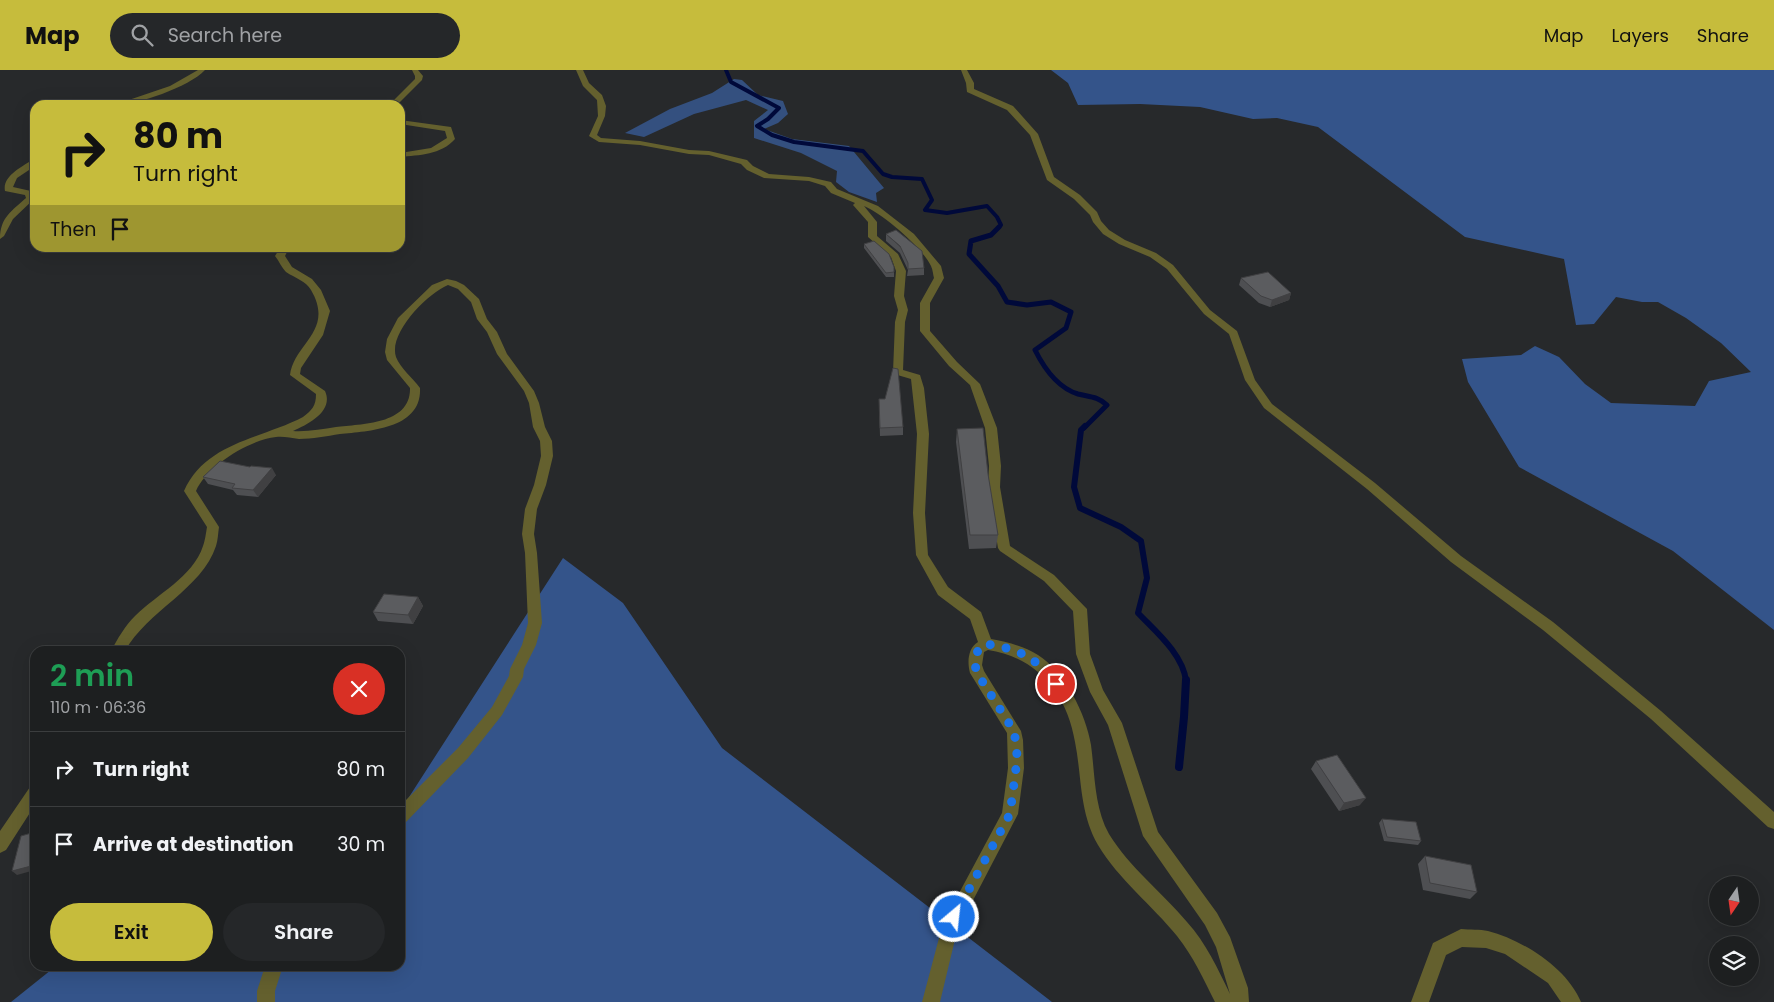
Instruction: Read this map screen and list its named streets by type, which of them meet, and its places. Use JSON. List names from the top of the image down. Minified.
{"north":"bottom","page":{"header":"Map","search":"Search here","nav":["Map","Layers","Share"],"turn":["80 m","Turn right"],"then":"Then","heading":["2 min","110 m · 06:36"],"list":[{"name":"Turn right","value":"80 m"},{"name":"Arrive at destination","value":"30 m"}],"buttons":["Exit","Share"]}}
